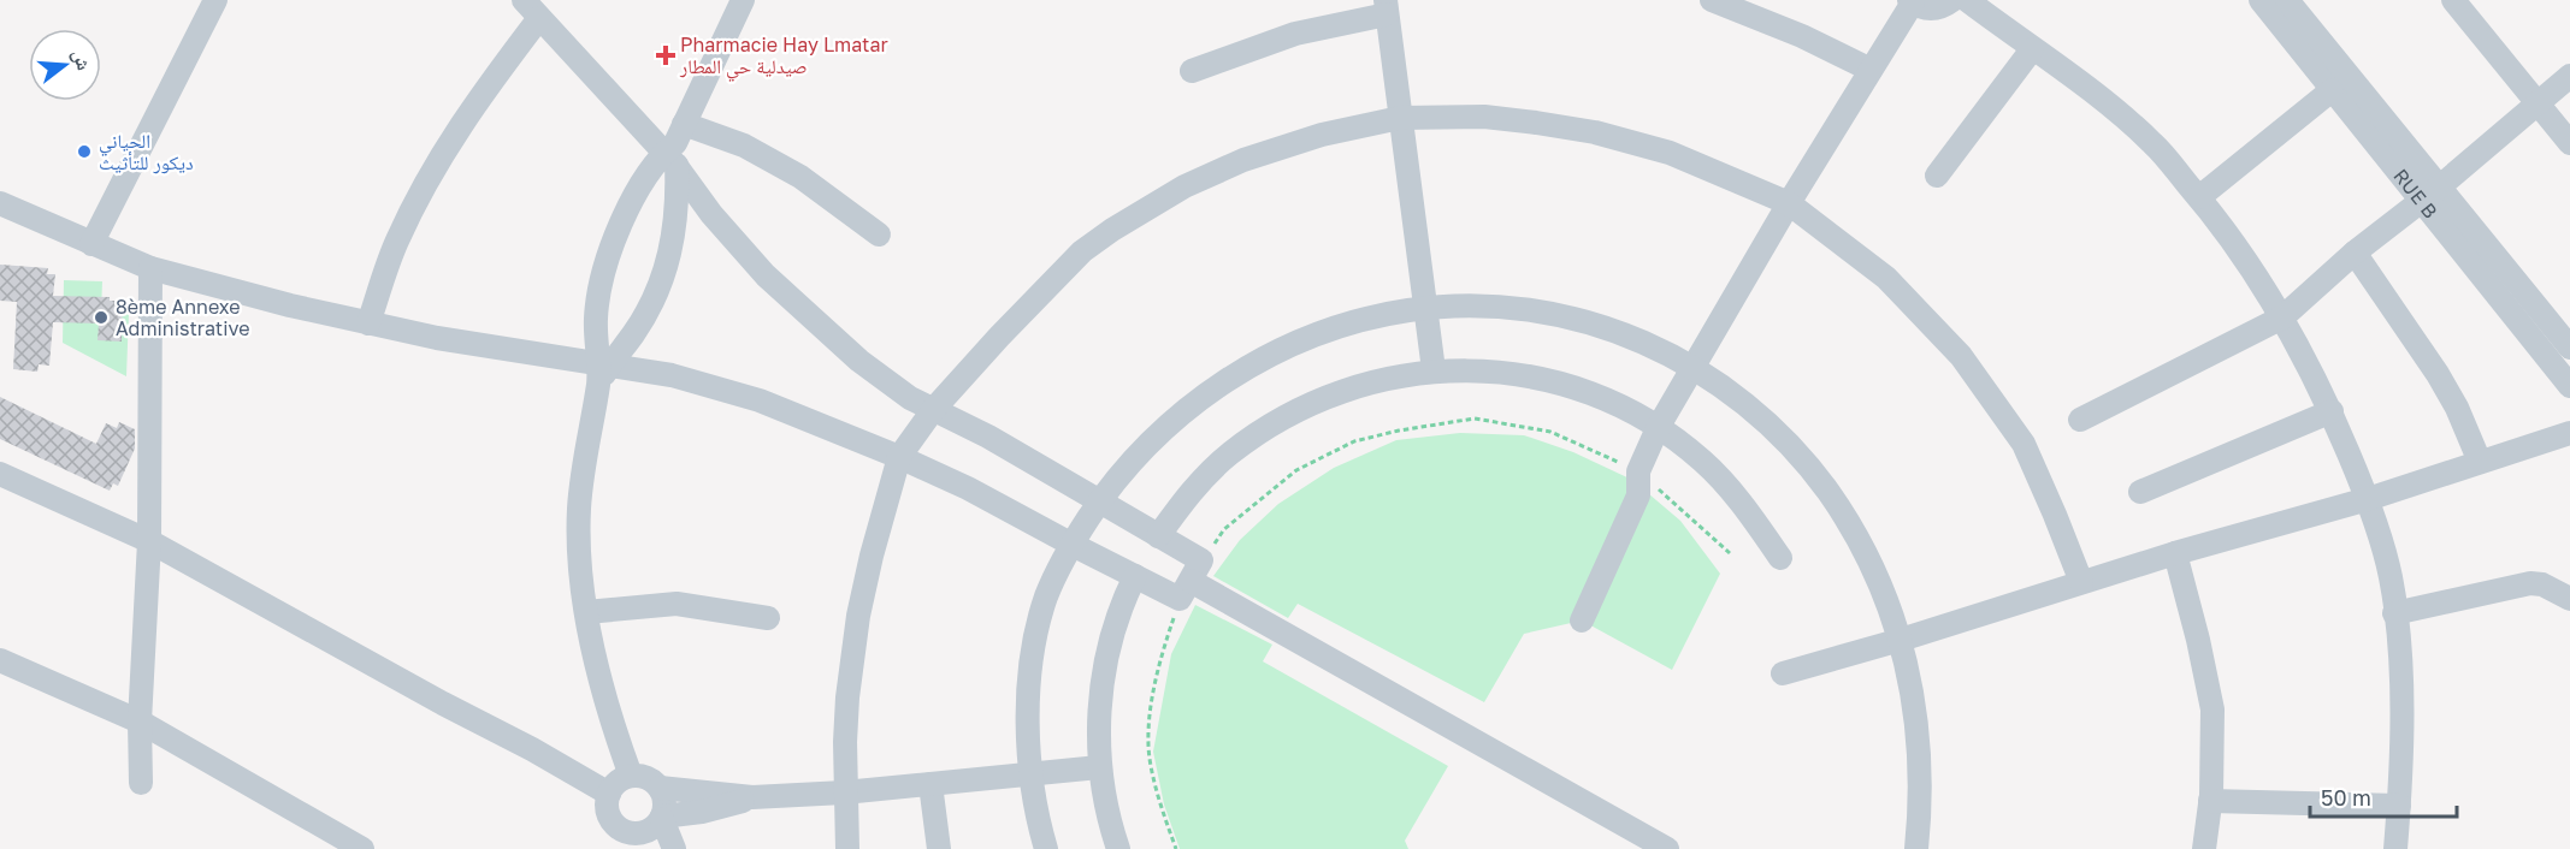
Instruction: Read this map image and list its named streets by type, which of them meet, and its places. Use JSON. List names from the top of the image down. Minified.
{"streets":{"street":["RUE B"]},"places":{"health":["Pharmacie Hay Lmatar صيدلية حي المطار"],"other":["الحياني ديكور للتأثيث","8ème Annexe Administrative"]},"scale_bar":"50 m","north":"right"}
